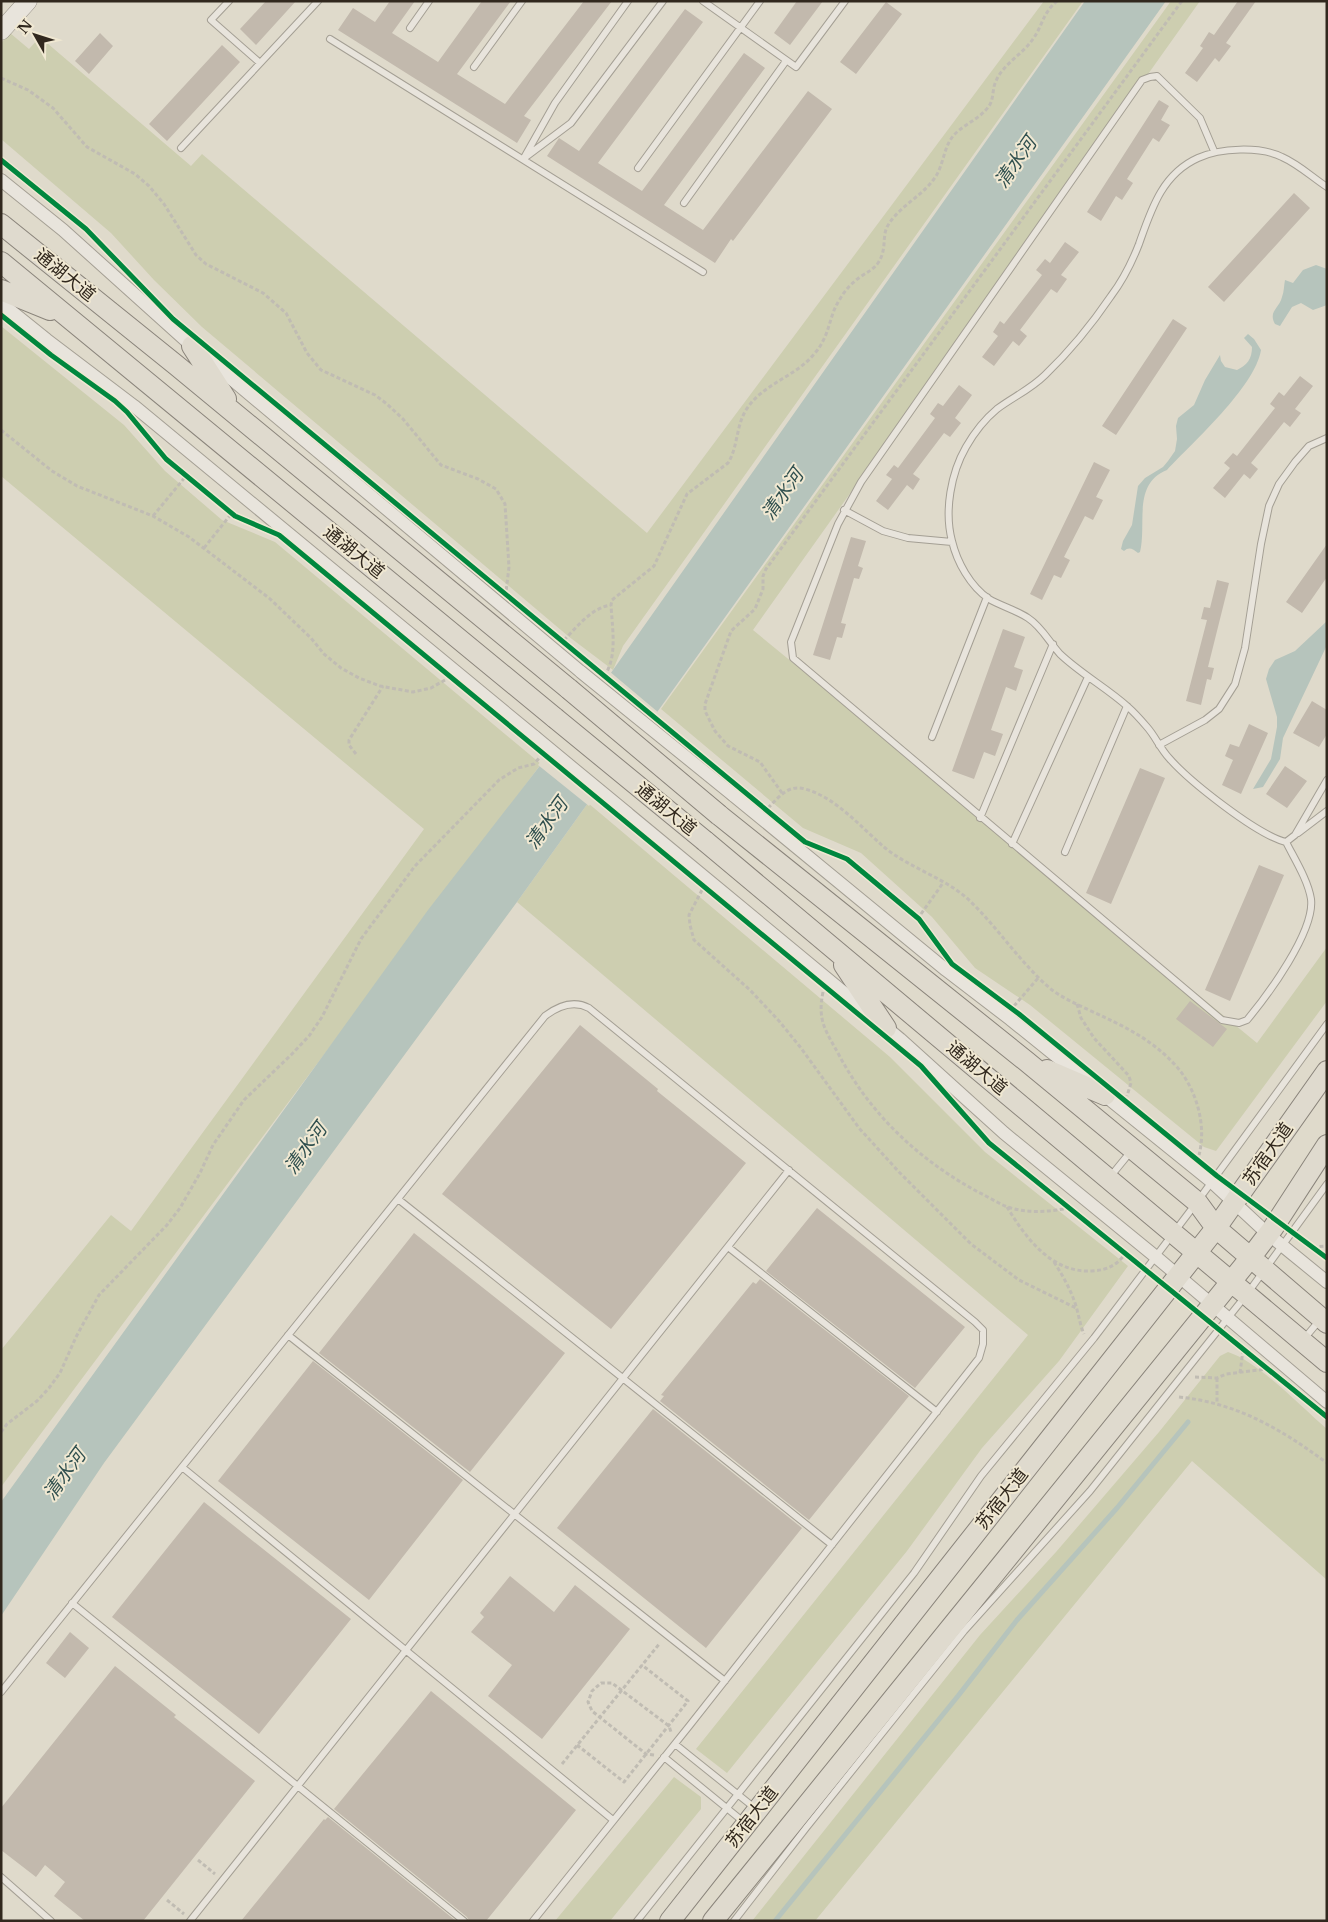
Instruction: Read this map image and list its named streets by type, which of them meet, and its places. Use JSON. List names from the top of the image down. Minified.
{"streets":{"main road":["通湖大道","苏宿大道"]},"crossings":[["通湖大道","苏宿大道"]],"water":["清水河"],"north":"top left"}
